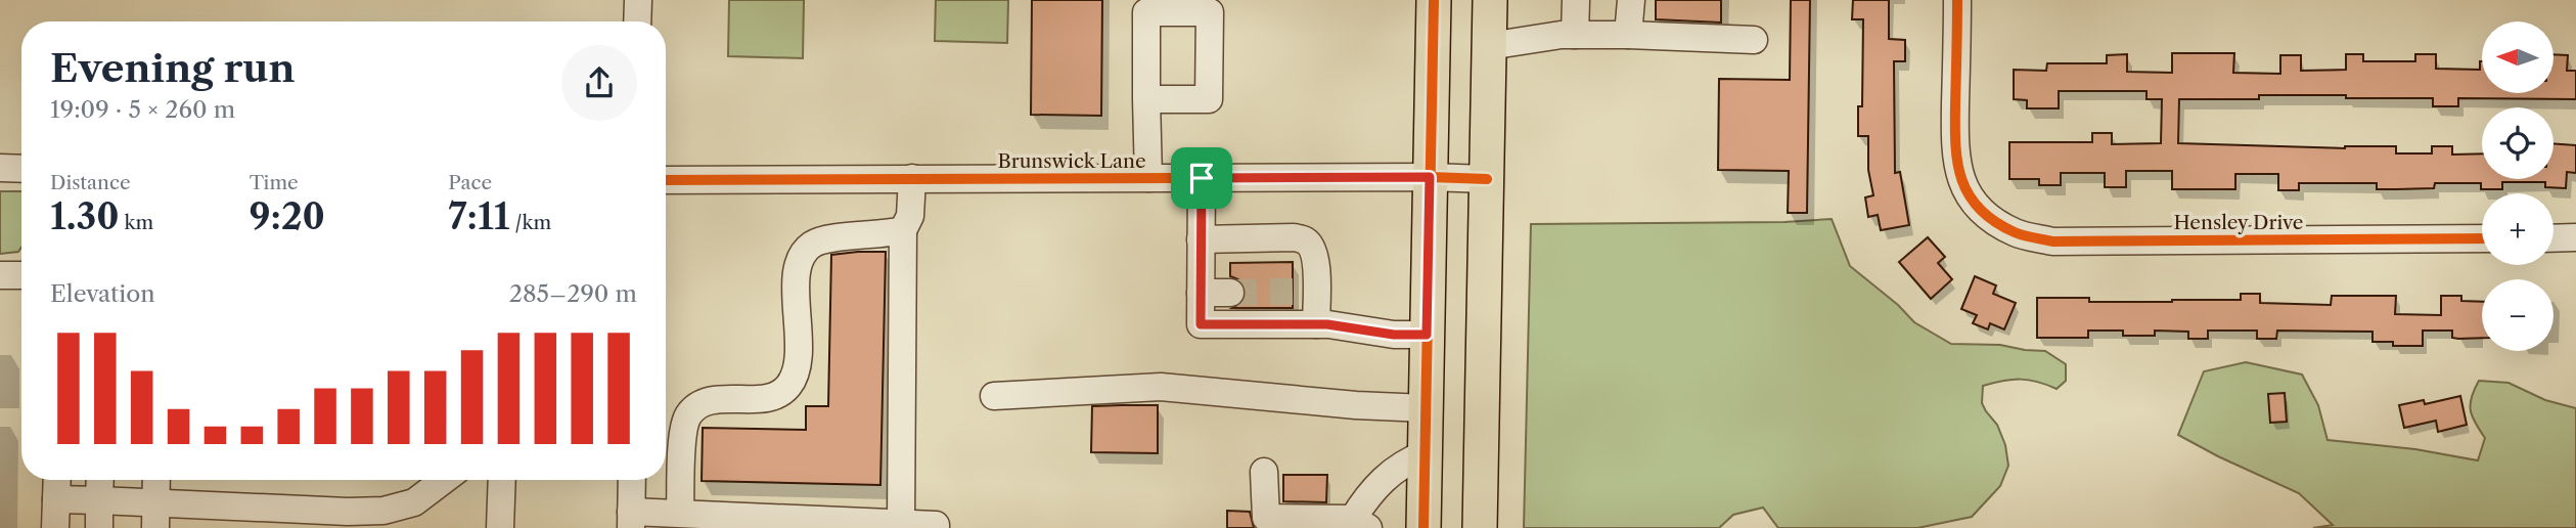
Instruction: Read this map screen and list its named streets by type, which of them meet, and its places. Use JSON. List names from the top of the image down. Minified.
{"streets":{"street":["Brunswick Lane","Hensley Drive"]},"north":"left","page":{"map_buttons":["+","−"],"heading":["Evening run","19:09 · 5 × 260 m"],"stats":[["Distance","1.30 km"],["Time","9:20"],["Pace","7:11 /km"]],"chart":["Elevation","285–290 m"]}}
